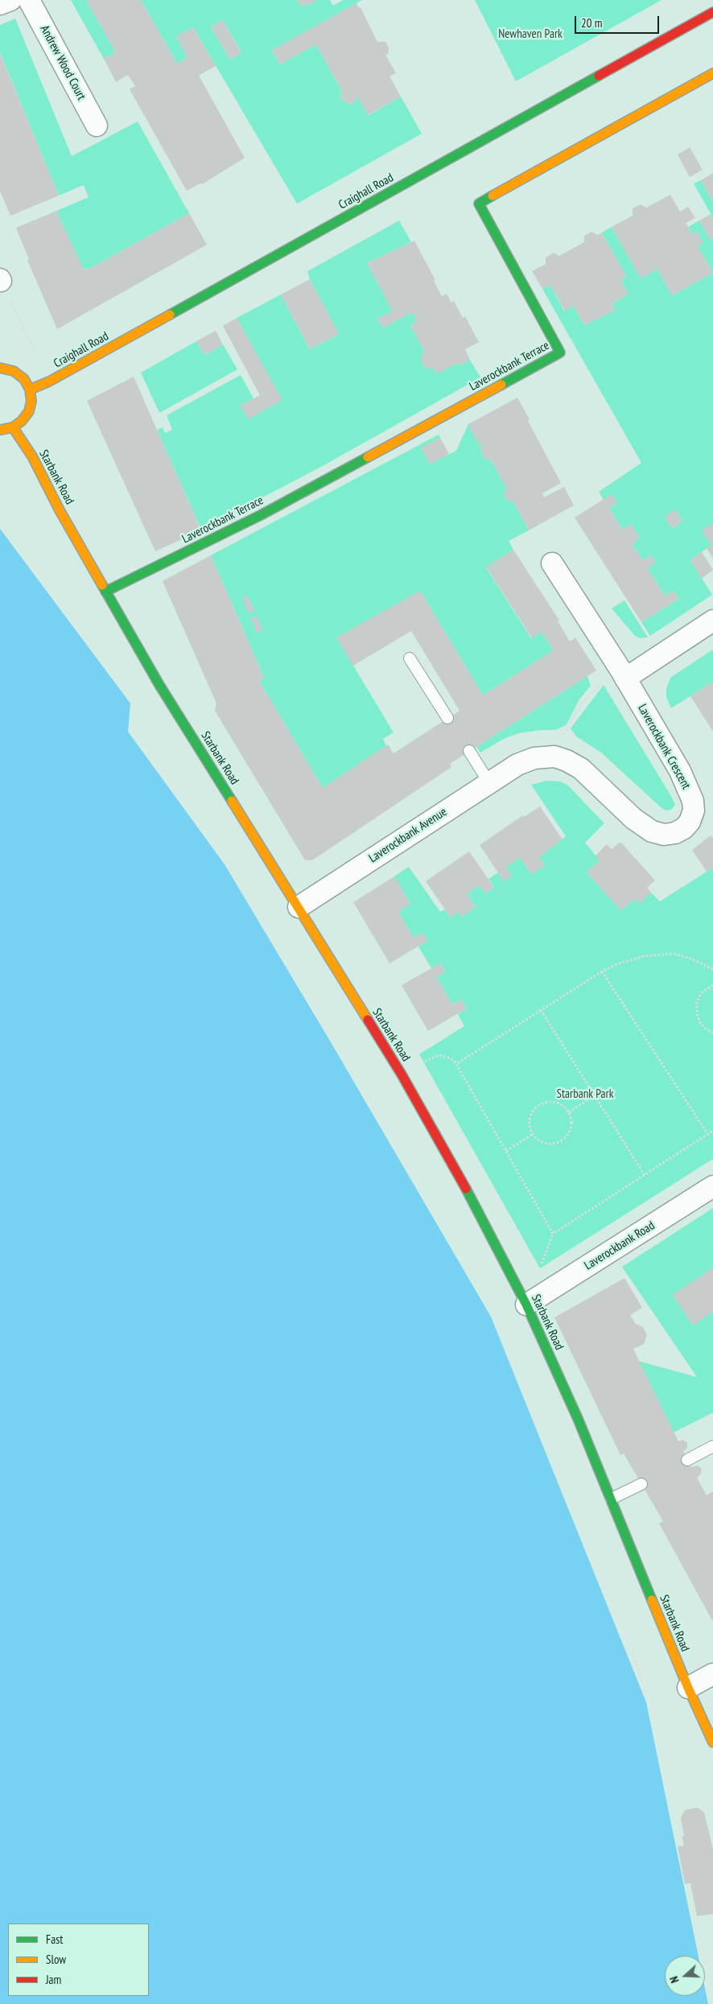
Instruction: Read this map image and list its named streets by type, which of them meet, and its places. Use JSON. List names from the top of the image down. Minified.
{"streets":{"street":["Andrew Wood Court","Craighall Road","Laverockbank Terrace","Starbank Road","Laverockbank Crescent","Laverockbank Avenue","Laverockbank Road"]},"crossings":[["Laverockbank Terrace","Starbank Road"],["Starbank Road","Laverockbank Avenue"],["Starbank Road","Laverockbank Road"],["Laverockbank Crescent","Laverockbank Avenue"]],"parks":["Newhaven Park","Starbank Park"],"legend":["Fast","Slow","Jam"],"scale_bar":"20 m","north":"left"}
